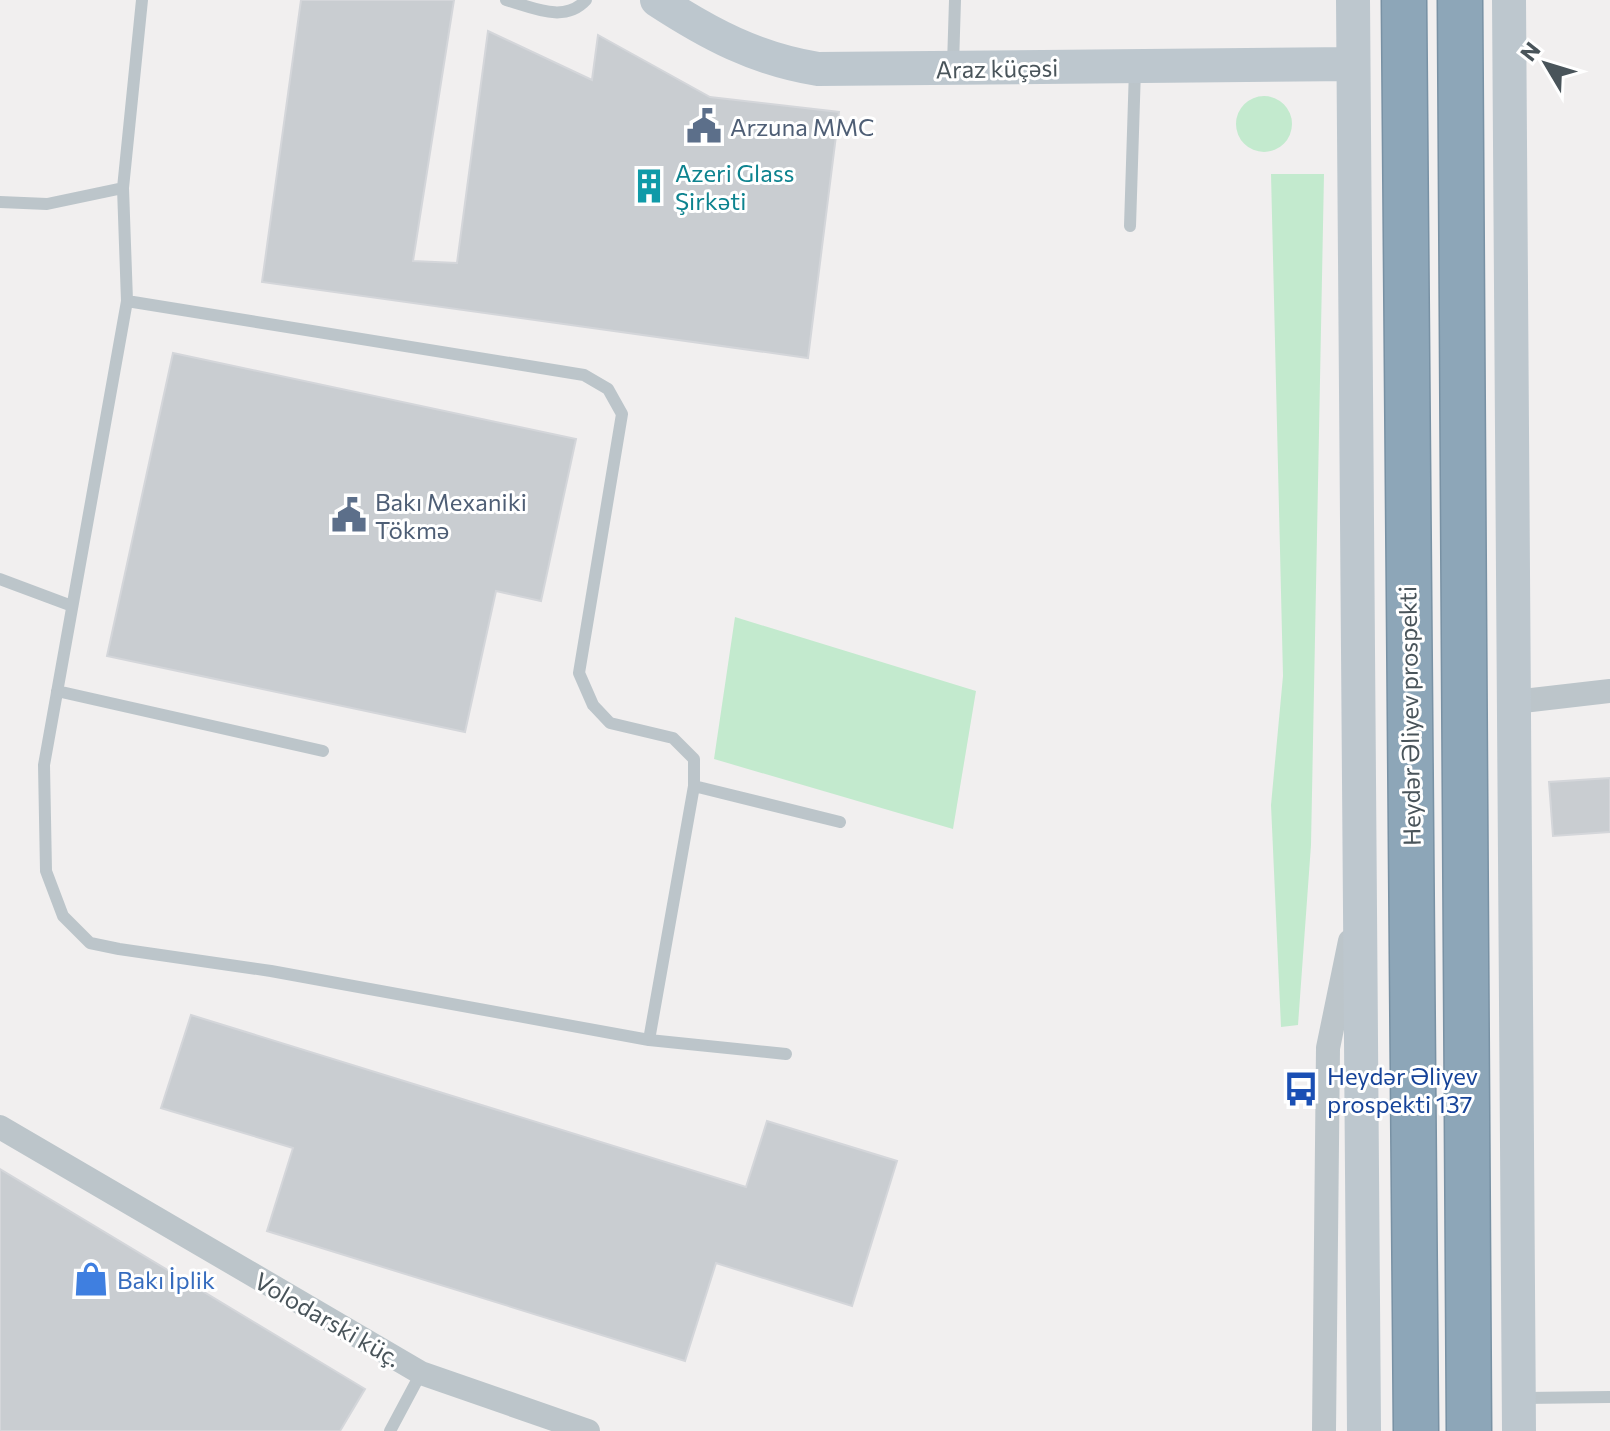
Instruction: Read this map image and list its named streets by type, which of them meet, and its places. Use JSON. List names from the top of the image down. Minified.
{"streets":{"highway":["Heydər Əliyev prospekti"],"main road":["Araz küçəsi"],"street":["Volodarski küç."]},"places":{"public building":["Arzuna MMC","Bakı Mexaniki Tökmə"],"building":["Azeri Glass Şirkəti"],"bus stop":["Heydər Əliyev prospekti 137"],"shop":["Bakı İplik"]},"north":"top left"}
